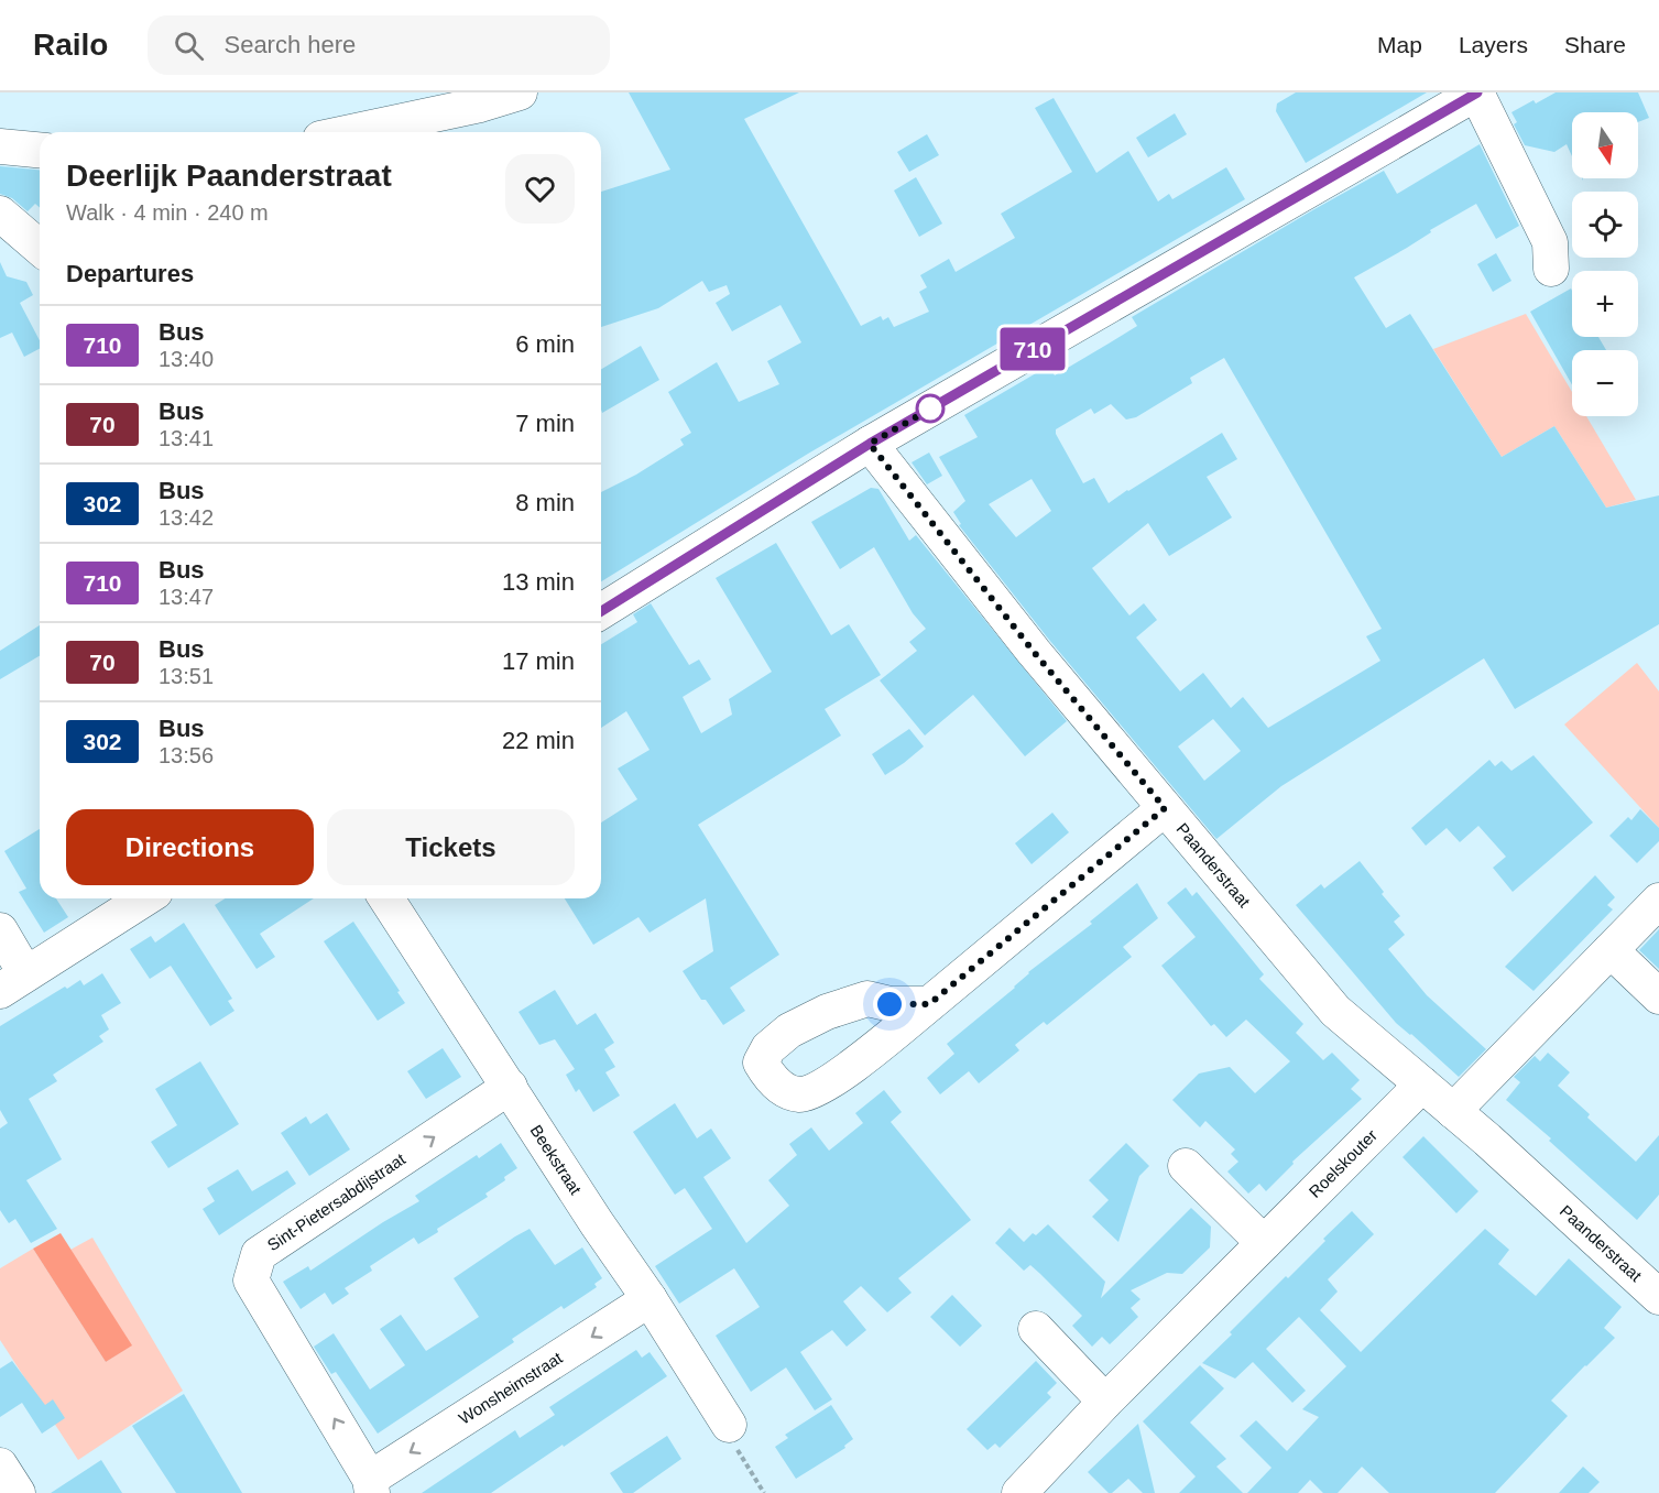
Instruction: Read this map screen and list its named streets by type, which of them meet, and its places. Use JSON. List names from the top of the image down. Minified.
{"streets":{"street":["Paanderstraat","Beekstraat","Roelskouter","Sint-Pietersabdijstraat","Wonsheimstraat"]},"crossings":[["Paanderstraat","Roelskouter"],["Beekstraat","Sint-Pietersabdijstraat"],["Beekstraat","Wonsheimstraat"],["Sint-Pietersabdijstraat","Wonsheimstraat"]],"one_way":["Wonsheimstraat"],"lines":["bus line 710"],"north":"bottom","page":{"header":"Railo","search":"Search here","nav":["Map","Layers","Share"],"on_map":"710","map_buttons":["+","−"],"heading":[["Deerlijk Paanderstraat","Walk · 4 min · 240 m"],"Departures"],"list":[{"mark":"710","name":"Bus","note":"13:40","value":"6 min"},{"mark":"70","name":"Bus","note":"13:41","value":"7 min"},{"mark":"302","name":"Bus","note":"13:42","value":"8 min"},{"mark":"710","name":"Bus","note":"13:47","value":"13 min"},{"mark":"70","name":"Bus","note":"13:51","value":"17 min"},{"mark":"302","name":"Bus","note":"13:56","value":"22 min"}],"buttons":["Directions","Tickets"]}}
